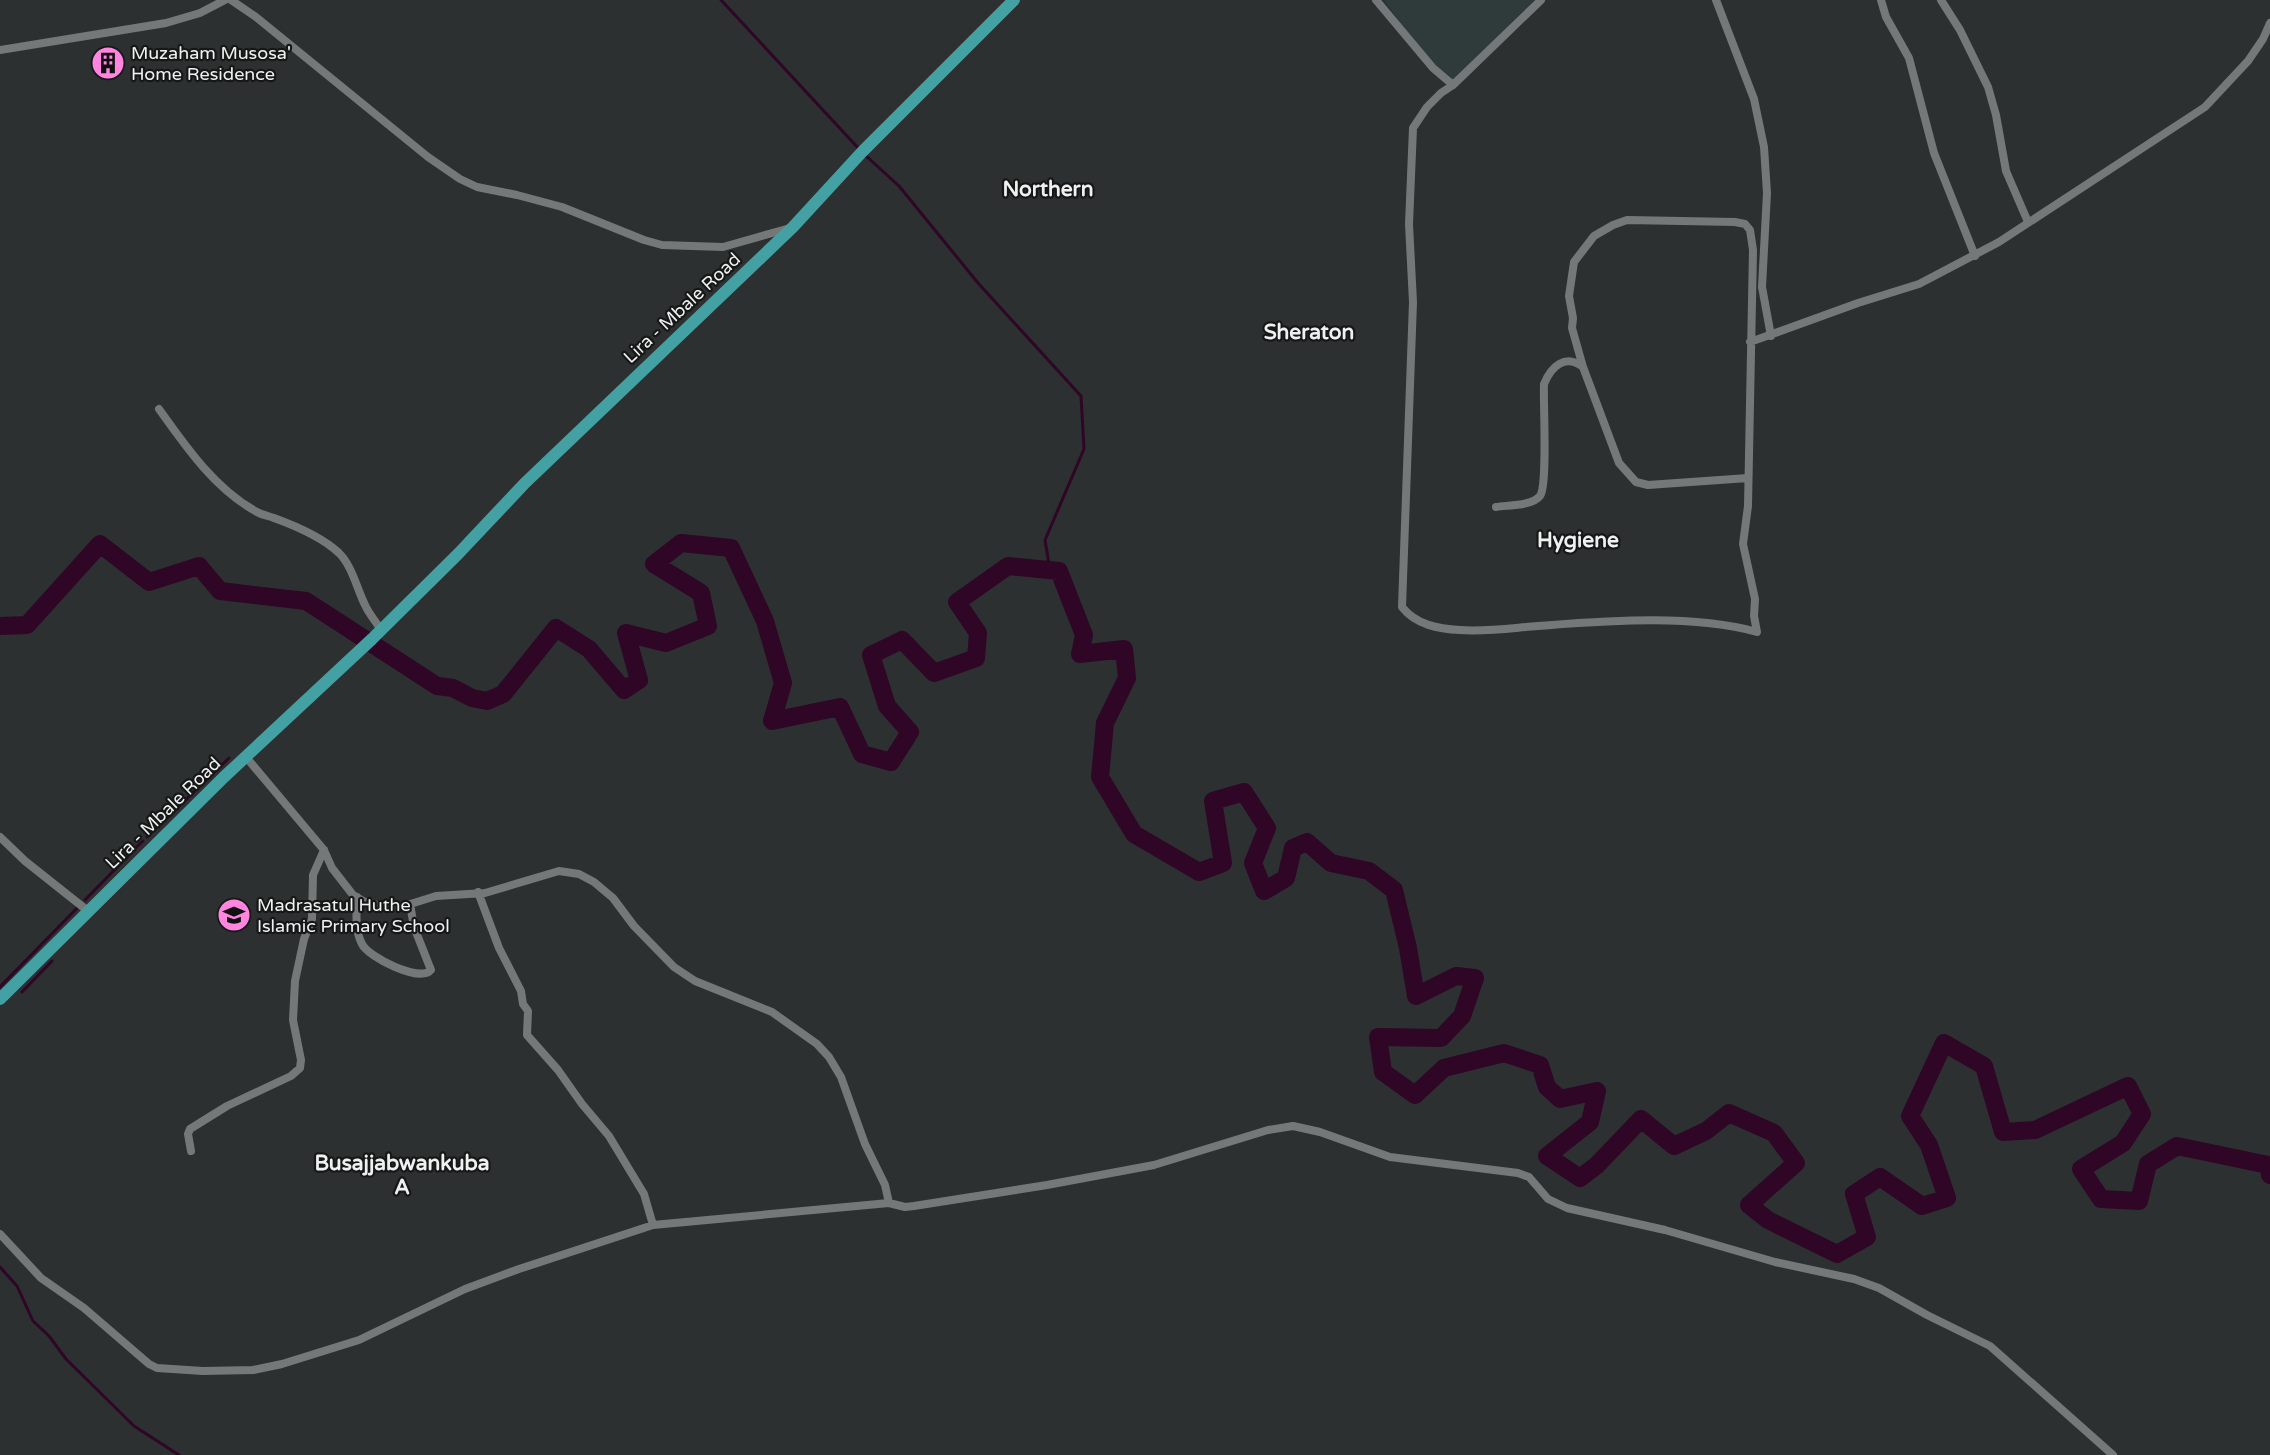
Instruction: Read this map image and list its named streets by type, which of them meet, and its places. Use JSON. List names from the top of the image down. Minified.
{"streets":{"main road":["Lira - Mbale Road"]},"districts":["Northern","Sheraton","Hygiene","Busajjabwankuba A"],"places":{"building":["Muzaham Musosa' Home Residence"],"school or university":["Madrasatul Huthe Islamic Primary School"]}}
